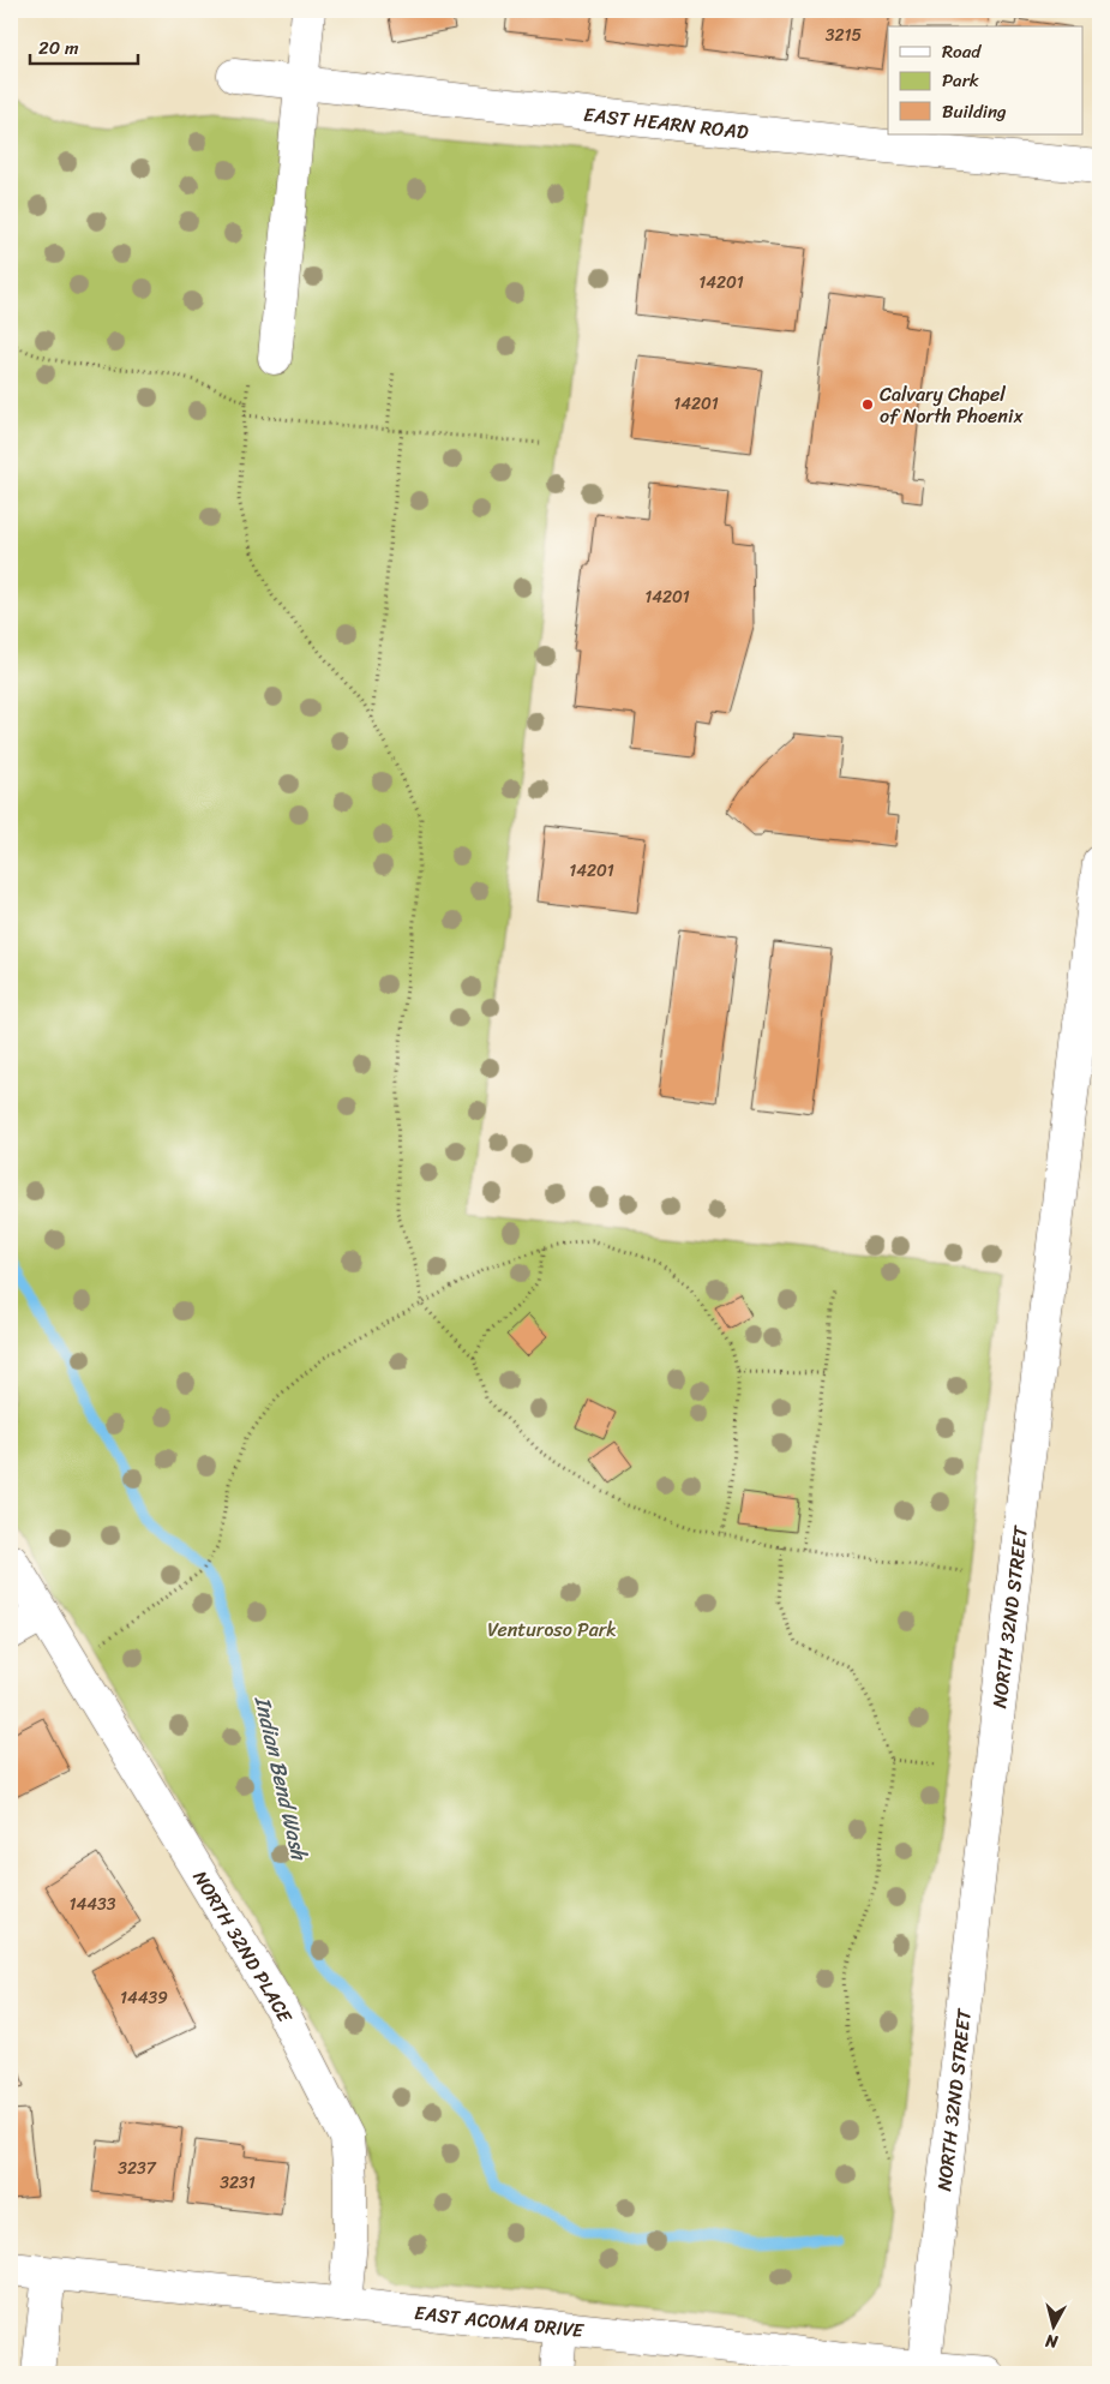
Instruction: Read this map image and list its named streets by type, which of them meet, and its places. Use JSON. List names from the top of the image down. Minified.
{"streets":{"street":["EAST HEARN ROAD","NORTH 32ND STREET","NORTH 32ND PLACE","EAST ACOMA DRIVE"]},"crossings":[["NORTH 32ND STREET","EAST ACOMA DRIVE"],["NORTH 32ND PLACE","EAST ACOMA DRIVE"]],"water":["Indian Bend Wash"],"parks":["Venturoso Park"],"places":["Calvary Chapel of North Phoenix"],"house_numbers":["3215","14201","14201","14201","14201","14433","14439","3237","3231"],"legend":["Road","Park","Building"],"scale_bar":"20 m","north":"bottom"}
